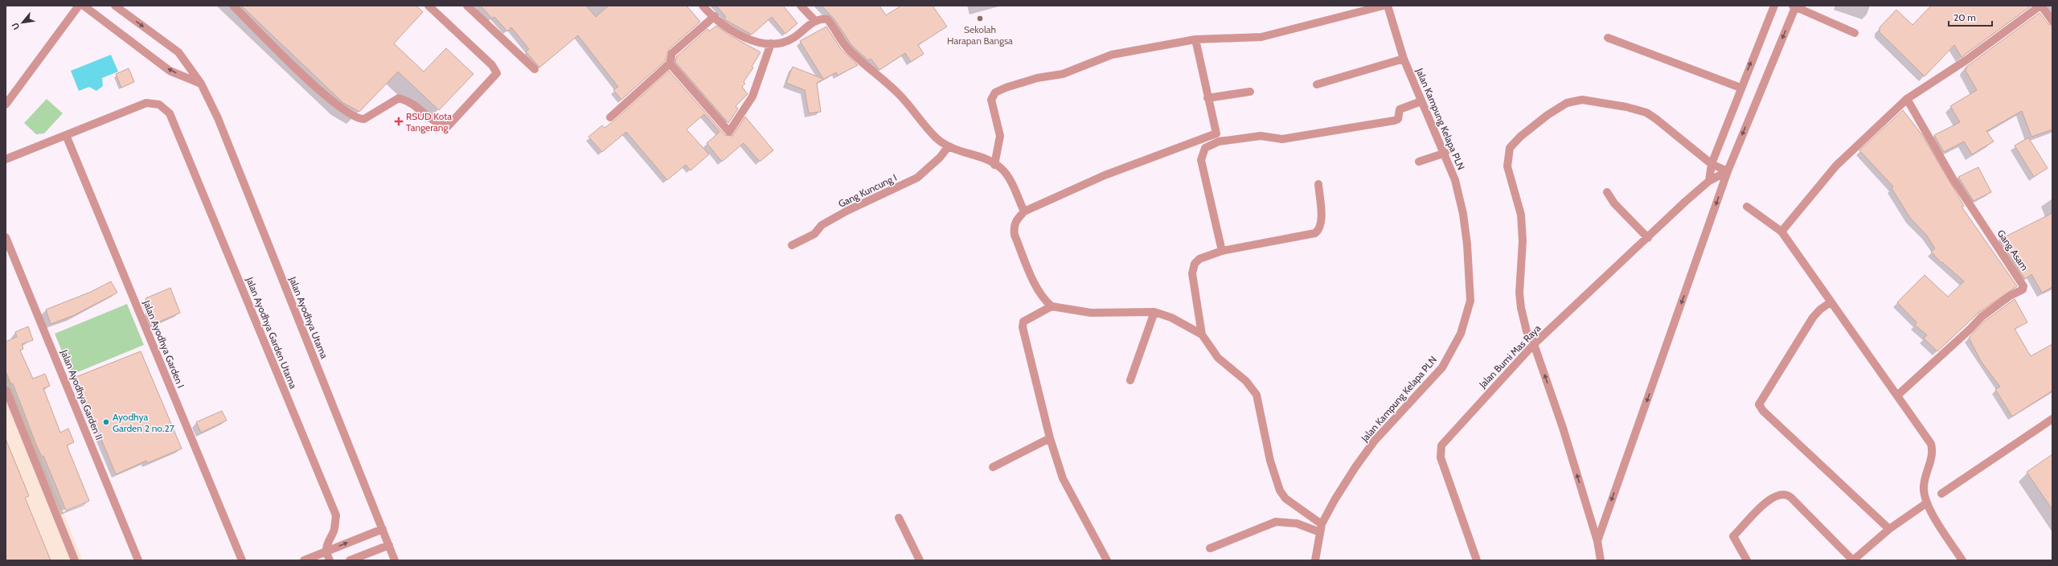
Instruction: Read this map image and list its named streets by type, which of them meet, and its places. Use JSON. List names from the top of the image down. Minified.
{"streets":{"street":["Jalan Kampung Kelapa PLN","Gang Kuncung I","Gang Asam","Jalan Ayodhya Utama","Jalan Ayodhya Garden Utama","Jalan Ayodhya Garden I","Jalan Bumi Mas Raya","Jalan Ayodhya Garden II"]},"crossings":[["Jalan Ayodhya Garden Utama","Jalan Ayodhya Garden I"]],"places":{"other":["Sekolah Harapan Bangsa","Ayodhya Garden 2 no.27"],"health":["RSUD Kota Tangerang"]},"scale_bar":"20 m","north":"bottom left"}
